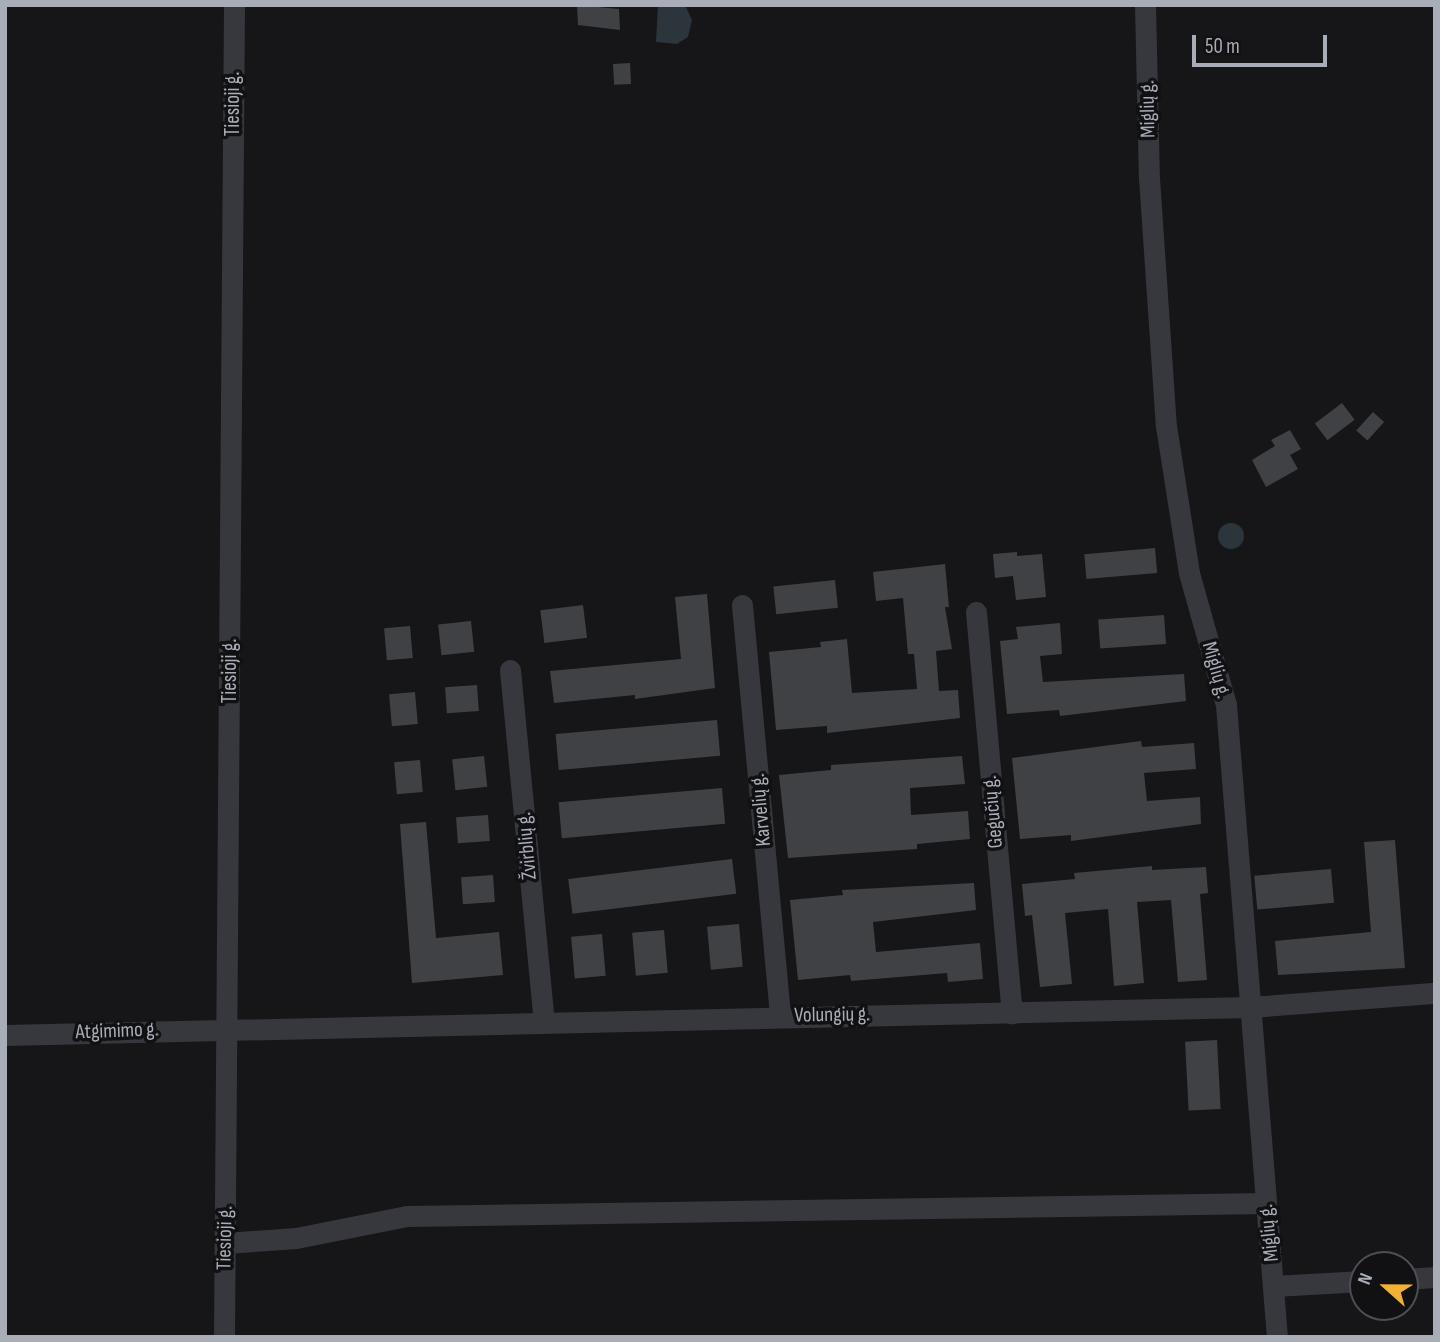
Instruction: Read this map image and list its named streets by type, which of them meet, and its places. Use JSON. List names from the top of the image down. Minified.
{"streets":{"street":["Tiesioji g.","Miglių g.","Karvelių g.","Gegučių g.","Žvirblių g.","Volungių g.","Atgimimo g."]},"crossings":[["Tiesioji g.","Volungių g."],["Tiesioji g.","Atgimimo g."],["Miglių g.","Volungių g."],["Karvelių g.","Volungių g."],["Gegučių g.","Volungių g."],["Žvirblių g.","Volungių g."],["Volungių g.","Atgimimo g."]],"scale_bar":"50 m","north":"left"}
